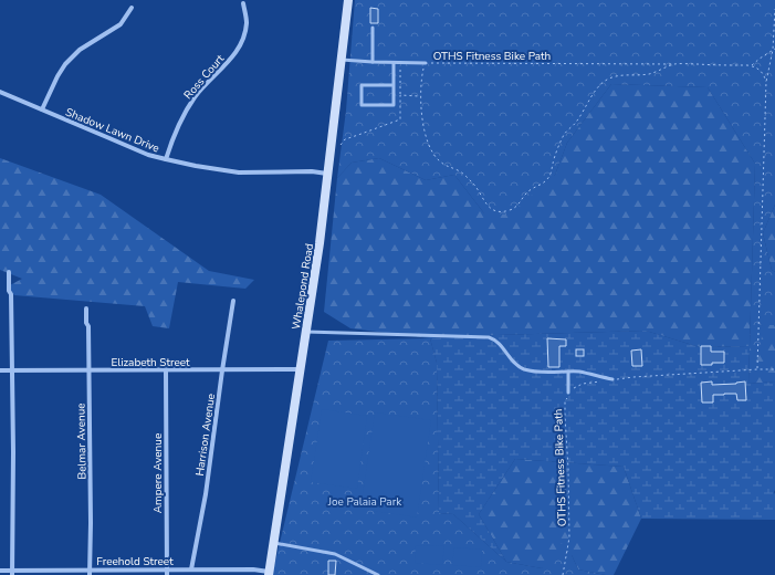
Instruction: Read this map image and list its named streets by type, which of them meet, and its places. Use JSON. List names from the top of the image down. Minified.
{"streets":{"street":["Ross Court","Shadow Lawn Drive","Whalepond Road","Elizabeth Street","Harrison Avenue","Belmar Avenue","Ampere Avenue","Freehold Street"],"path":["OTHS Fitness Bike Path"]},"crossings":[["Ross Court","Shadow Lawn Drive"],["Shadow Lawn Drive","Whalepond Road"],["Whalepond Road","Elizabeth Street"],["Whalepond Road","Freehold Street"],["Elizabeth Street","Harrison Avenue"],["Elizabeth Street","Belmar Avenue"],["Elizabeth Street","Ampere Avenue"],["Harrison Avenue","Freehold Street"],["Belmar Avenue","Freehold Street"],["Ampere Avenue","Freehold Street"]],"parks":["Joe Palaia Park"]}
